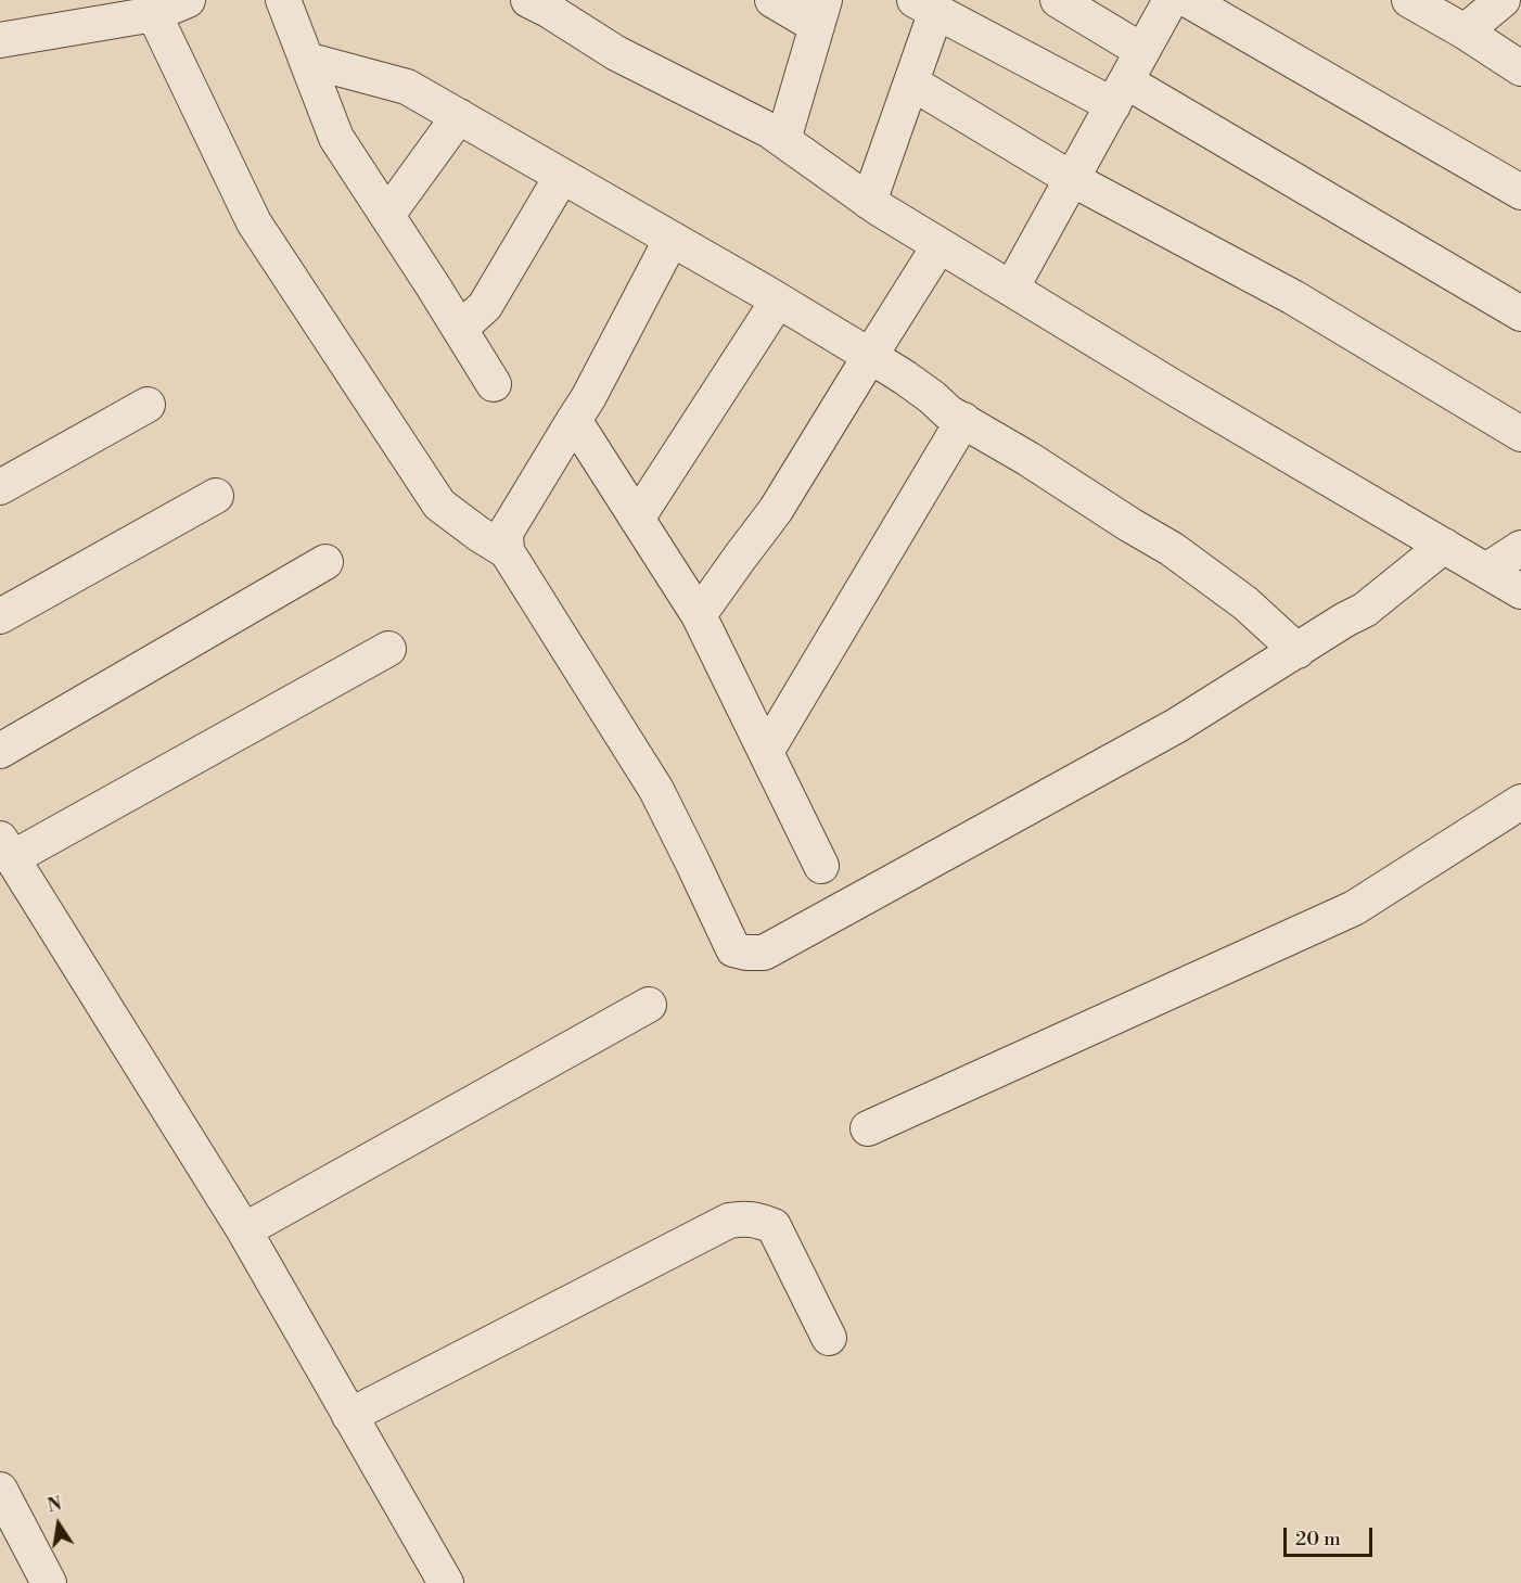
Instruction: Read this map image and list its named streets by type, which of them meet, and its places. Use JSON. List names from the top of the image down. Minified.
{"scale_bar":"20 m","north":"top"}
